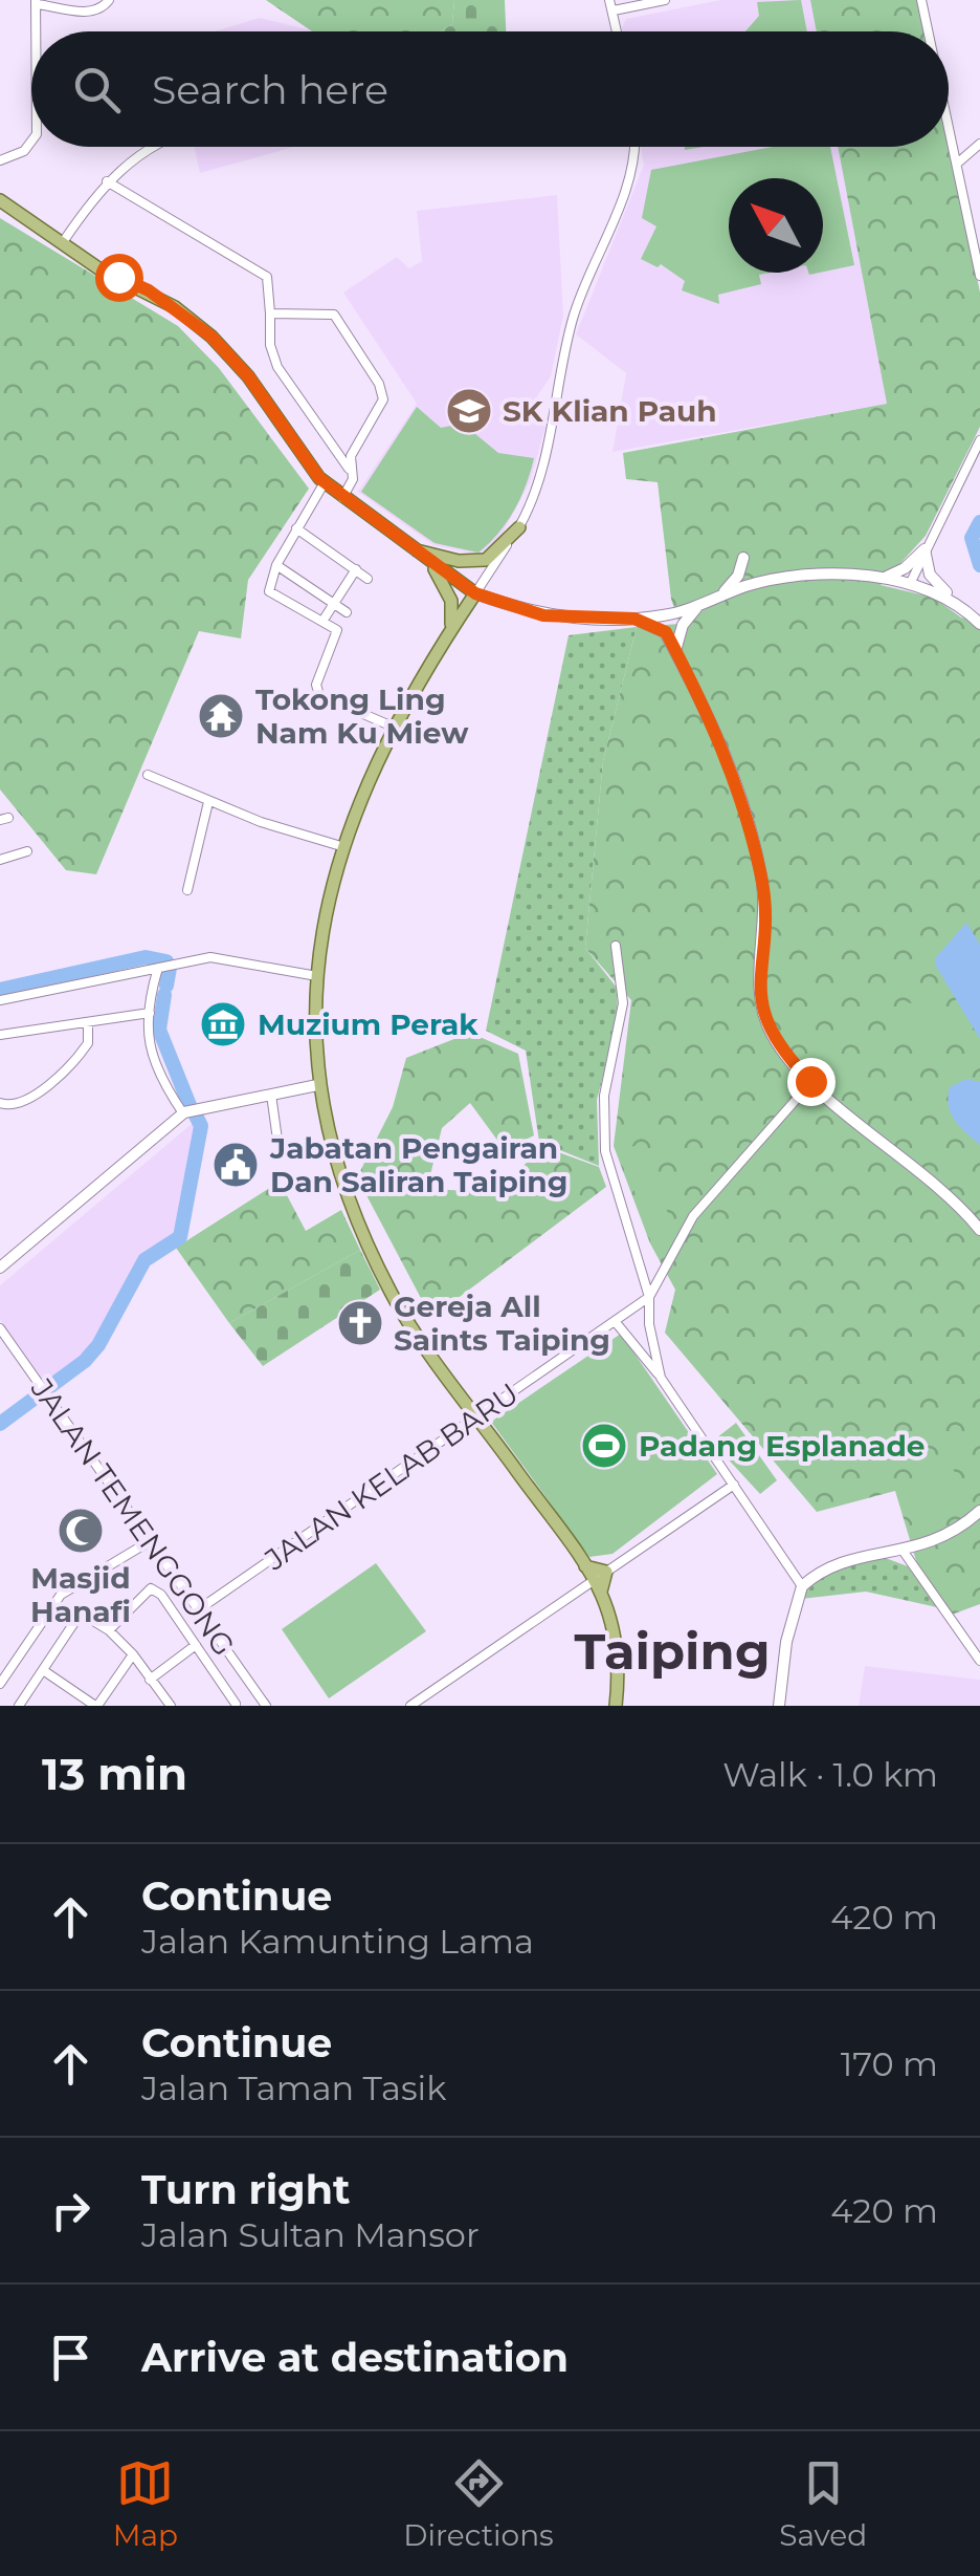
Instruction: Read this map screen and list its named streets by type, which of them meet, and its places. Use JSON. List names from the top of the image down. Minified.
{"streets":{"street":["JALAN KELAB BARU","JALAN TEMENGGONG"]},"crossings":[["JALAN KELAB BARU","JALAN TEMENGGONG"]],"districts":["Taiping"],"places":{"school or university":["SK Klian Pauh"],"temple":["Tokong Ling Nam Ku Miew"],"museum":["Muzium Perak"],"public building":["Jabatan Pengairan Dan Saliran Taiping"],"church":["Gereja All Saints Taiping"],"sports":["Padang Esplanade"],"mosque":["Masjid Hanafi"]},"north":"top left","page":{"search":"Search here","heading":["13 min","Walk · 1.0 km"],"list":[["Continue","Jalan Kamunting Lama","420 m"],["Continue","Jalan Taman Tasik","170 m"],["Turn right","Jalan Sultan Mansor","420 m"],"Arrive at destination"],"nav":["Map","Directions","Saved"]}}
